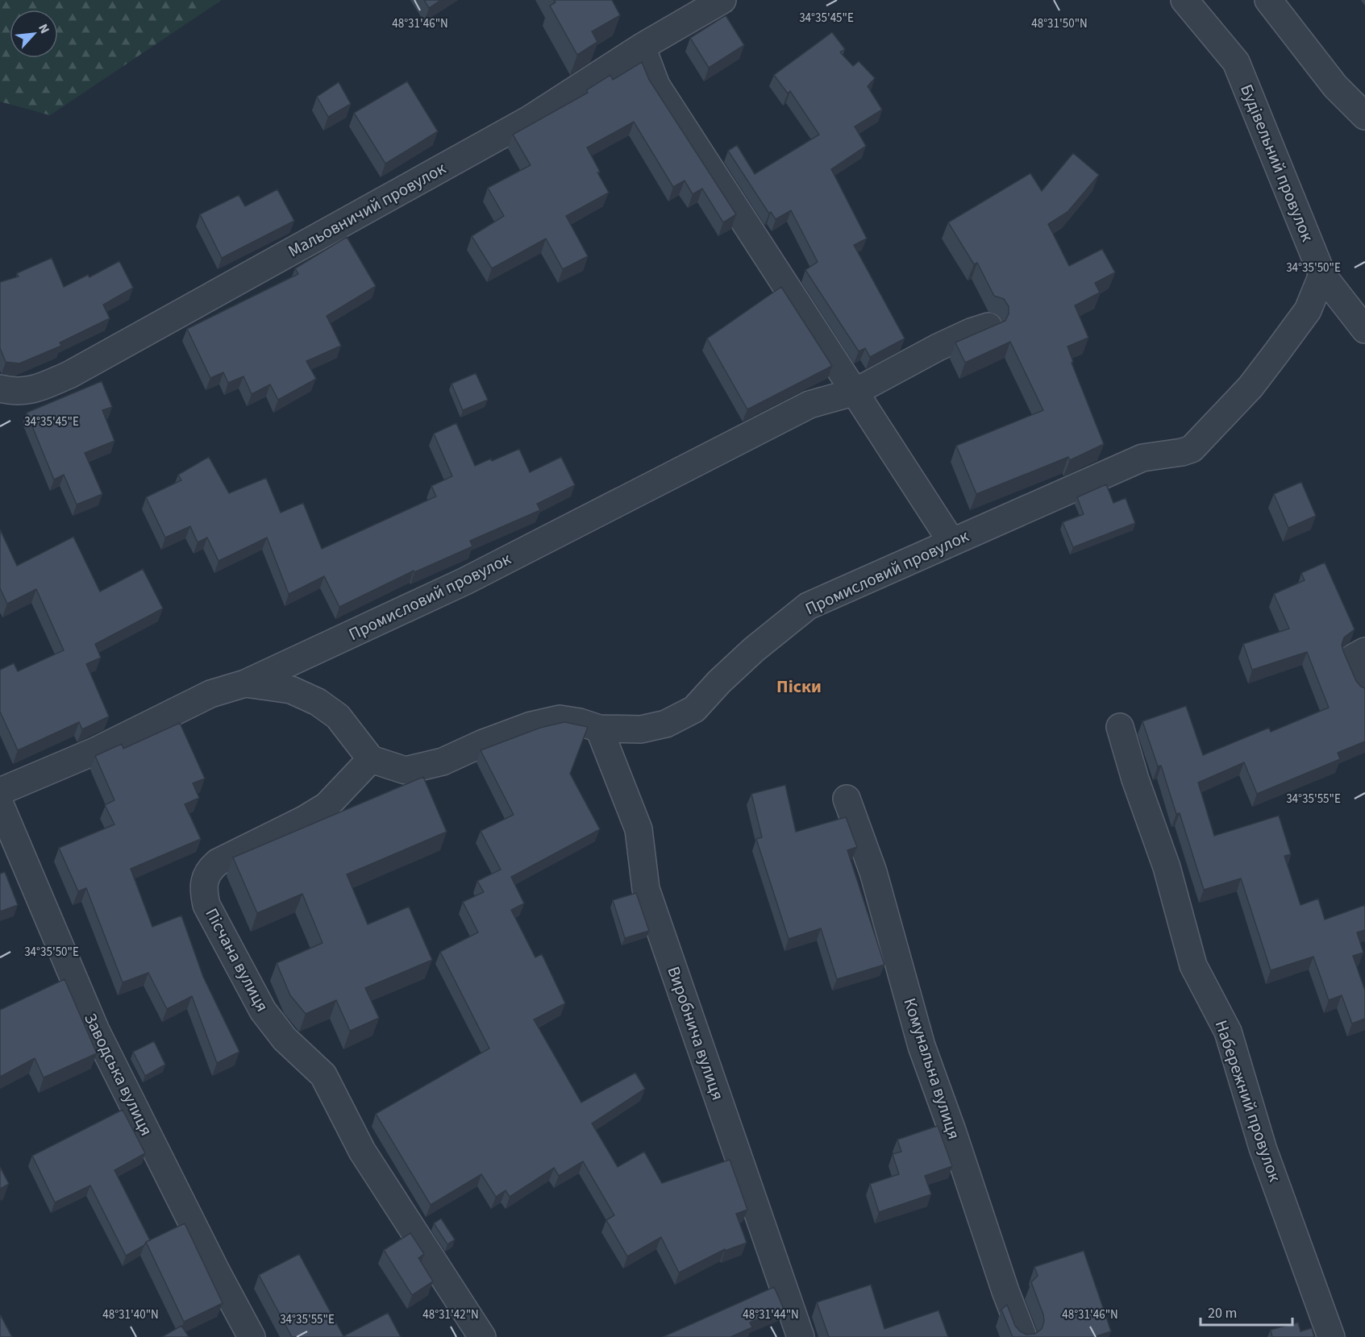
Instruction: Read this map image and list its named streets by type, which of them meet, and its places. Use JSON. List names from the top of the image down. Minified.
{"streets":{"street":["Будівельний провулок","Мальовничий провулок","Промисловий провулок","Пісчана вулиця","Виробнича вулиця","Комунальна вулиця","Заводська вулиця","Набережний провулок"]},"crossings":[["Будівельний провулок","Промисловий провулок"],["Промисловий провулок","Пісчана вулиця"],["Промисловий провулок","Виробнича вулиця"]],"districts":["Піски"],"scale_bar":"20 m","north":"top right","coordinates":["34°35'45\"E","48°31'46\"N","48°31'50\"N","34°35'50\"E","34°35'55\"E","48°31'40\"N","48°31'42\"N","48°31'44\"N"]}
